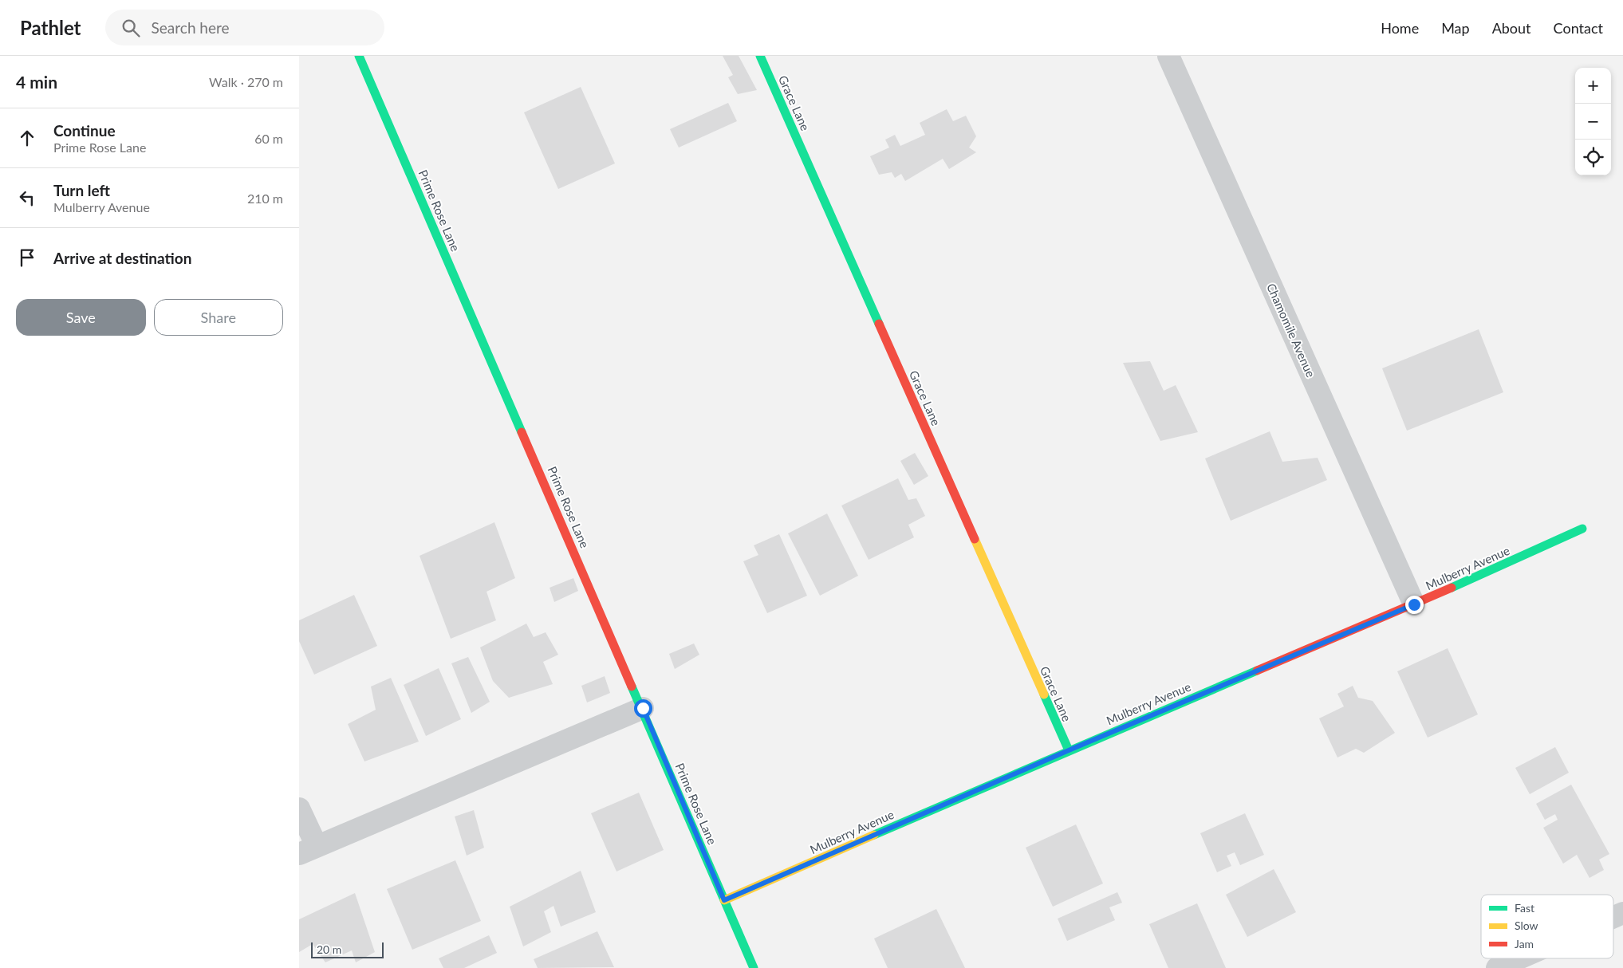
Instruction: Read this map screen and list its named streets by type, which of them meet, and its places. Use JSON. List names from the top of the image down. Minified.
{"streets":{"street":["Grace Lane","Prime Rose Lane","Chamomile Avenue","Mulberry Avenue"]},"crossings":[["Grace Lane","Mulberry Avenue"],["Prime Rose Lane","Mulberry Avenue"],["Chamomile Avenue","Mulberry Avenue"]],"legend":["Fast","Slow","Jam"],"scale_bar":"20 m","page":{"header":"Pathlet","search":"Search here","nav":["Home","Map","About","Contact"],"heading":["4 min","Walk · 270 m"],"map_buttons":["+","−"],"list":[["Continue","Prime Rose Lane","60 m"],["Turn left","Mulberry Avenue","210 m"],"Arrive at destination"],"buttons":["Save","Share"],"scale":"20 m"}}
